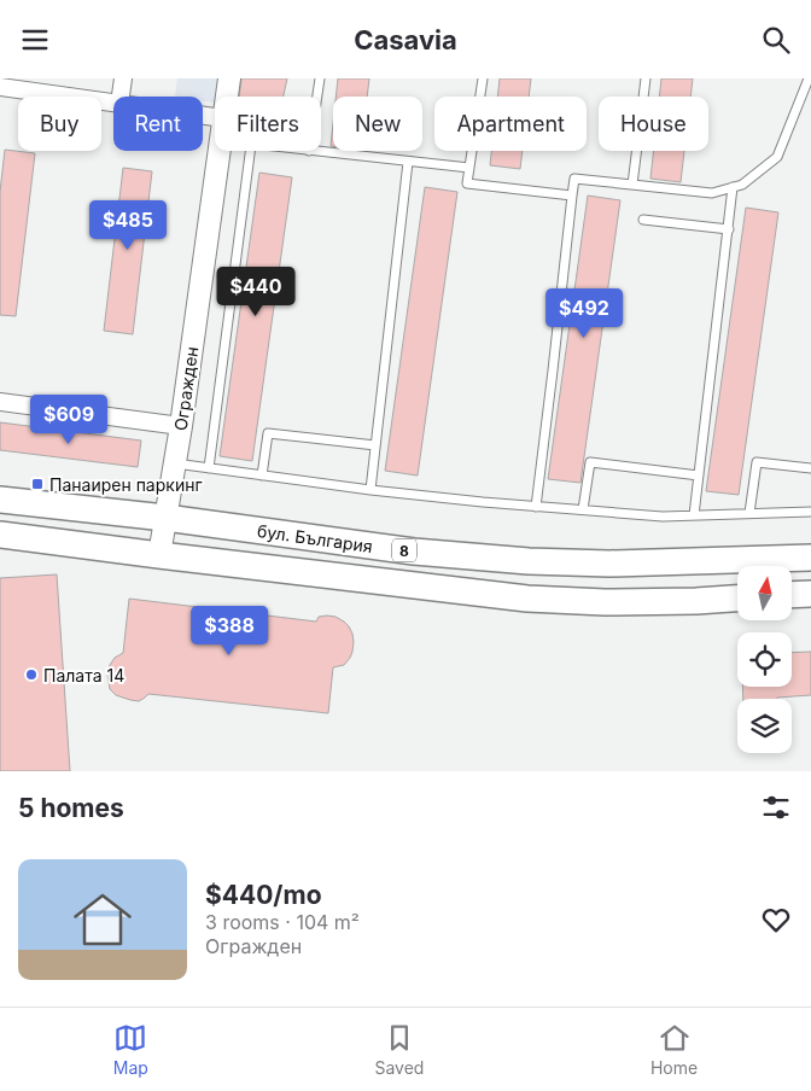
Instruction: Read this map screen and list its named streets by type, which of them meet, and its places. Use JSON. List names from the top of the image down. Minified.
{"streets":{"main road":["бул. България","8"],"street":["Огражден"]},"crossings":[["Огражден","бул. България"],["Огражден","8"]],"places":{"transit":["Панаирен паркинг"],"other":["Палата 14"]},"north":"top","page":{"header":"Casavia","chip":["Buy","Rent","Filters","New","Apartment","House"],"price":["$485","$440","$492","$609","$388"],"heading":"5 homes","list":[{"name":"$440/mo","note":"3 rooms · 104 m² · Огражден"}],"tabs":["Map","Saved","Home"]}}
